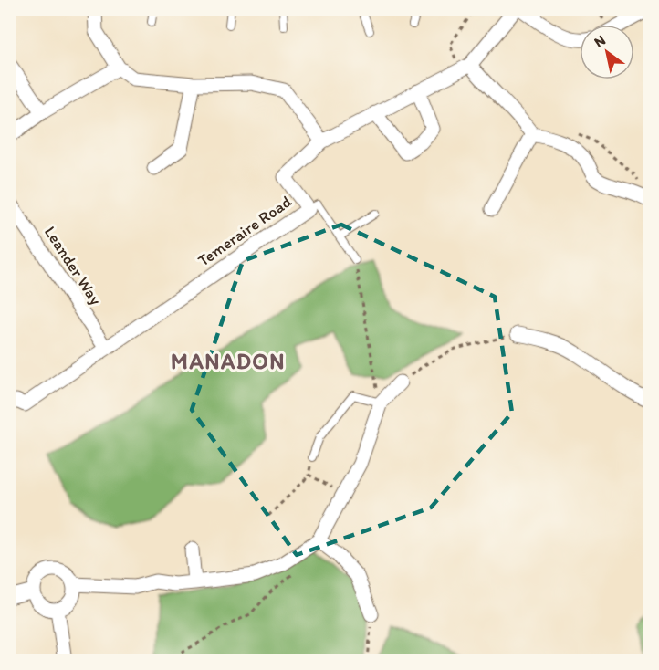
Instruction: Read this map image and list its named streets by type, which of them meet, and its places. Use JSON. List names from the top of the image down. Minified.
{"streets":{"street":["Temeraire Road","Leander Way"]},"crossings":[["Temeraire Road","Leander Way"]],"districts":["MANADON"],"north":"top left"}
